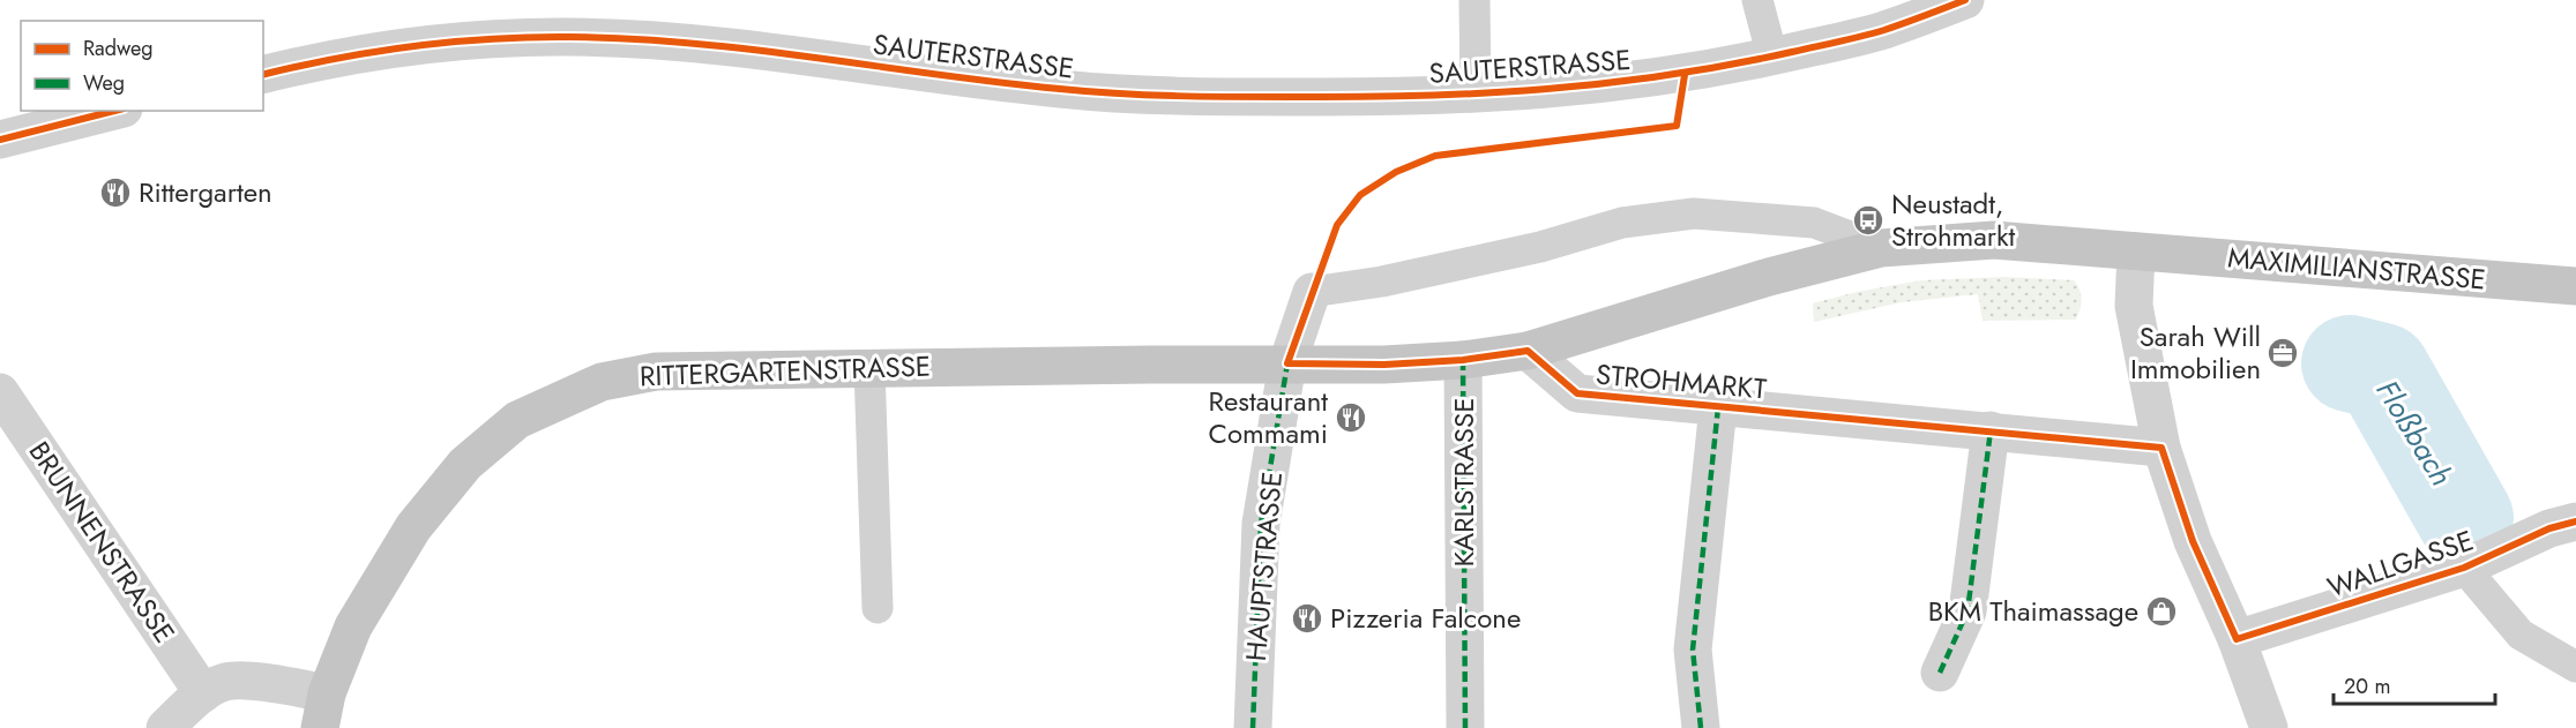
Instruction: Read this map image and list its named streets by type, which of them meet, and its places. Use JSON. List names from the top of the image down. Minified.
{"streets":{"main road":["MAXIMILIANSTRASSE","RITTERGARTENSTRASSE","STROHMARKT"],"street":["SAUTERSTRASSE","KARLSTRASSE","BRUNNENSTRASSE","WALLGASSE","HAUPTSTRASSE"]},"crossings":[["MAXIMILIANSTRASSE","STROHMARKT"],["RITTERGARTENSTRASSE","STROHMARKT"],["RITTERGARTENSTRASSE","BRUNNENSTRASSE"],["RITTERGARTENSTRASSE","HAUPTSTRASSE"],["STROHMARKT","KARLSTRASSE"],["STROHMARKT","HAUPTSTRASSE"]],"water":["Floßbach"],"places":{"restaurant":["Rittergarten","Restaurant Commami","Pizzeria Falcone"],"bus stop":["Neustadt, Strohmarkt"],"office":["Sarah Will Immobilien"],"shop":["BKM Thaimassage"]},"legend":["Radweg","Weg"],"scale_bar":"20 m"}
